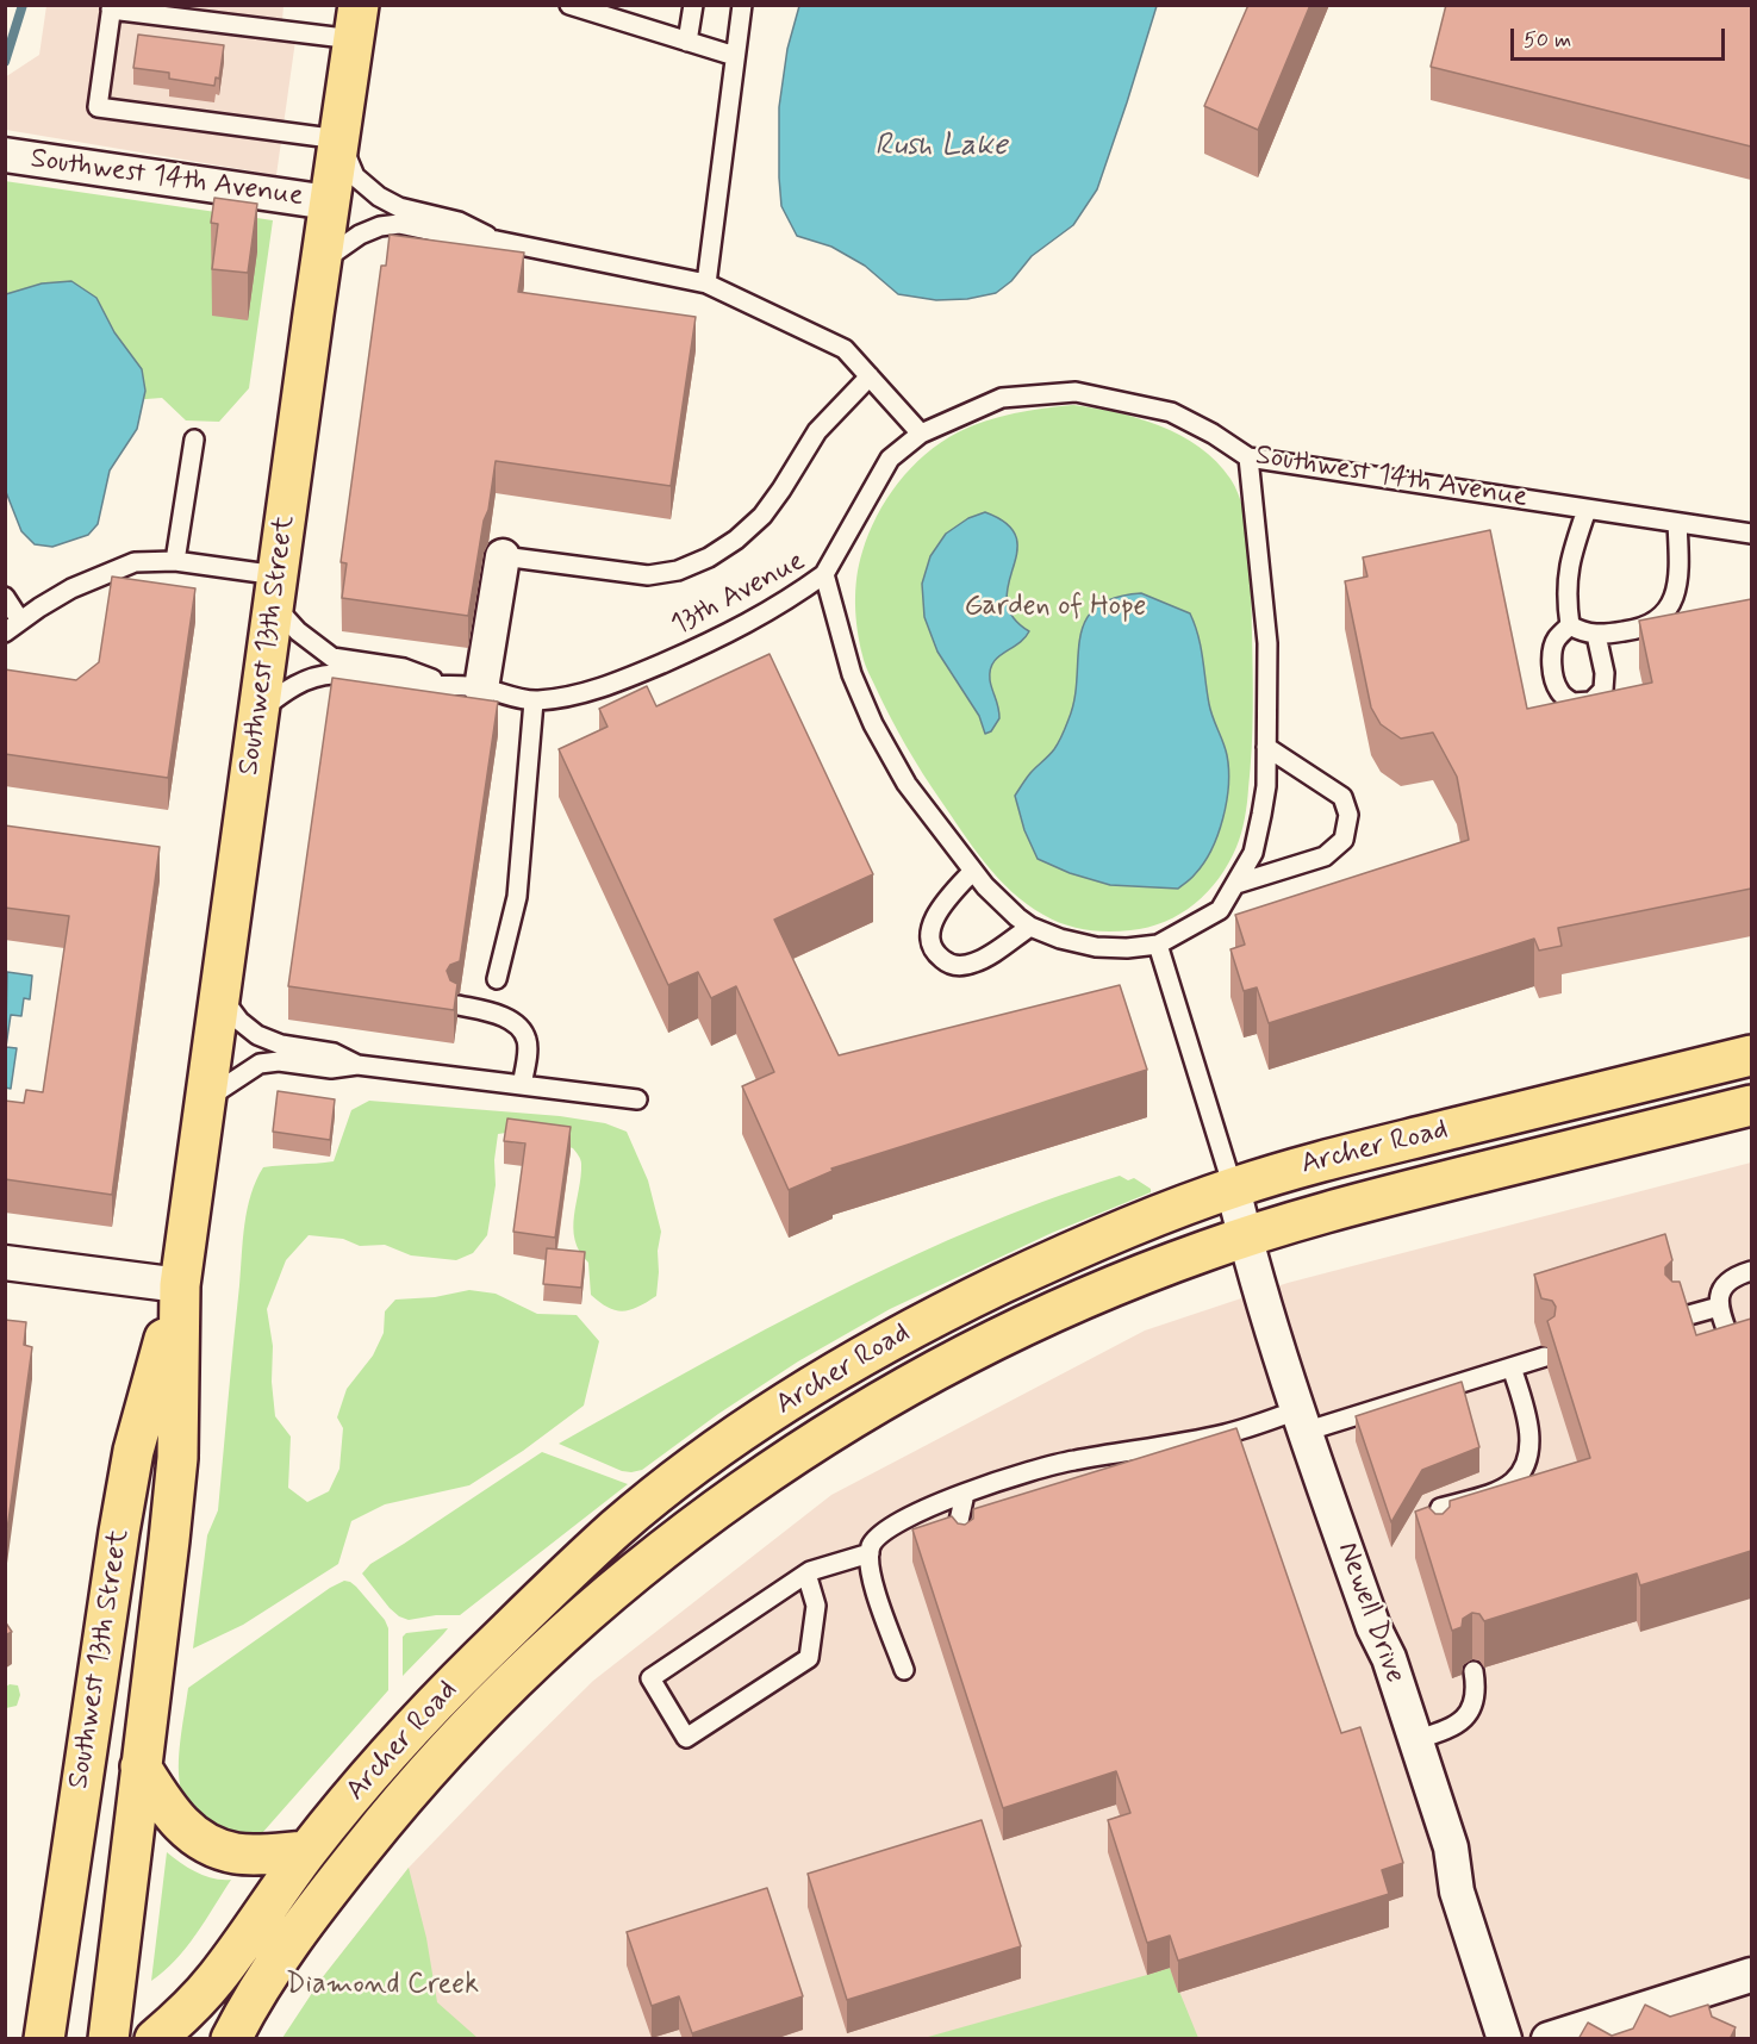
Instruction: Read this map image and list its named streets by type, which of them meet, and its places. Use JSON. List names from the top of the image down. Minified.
{"streets":{"main road":["Southwest 13th Street","Archer Road"],"street":["Southwest 14th Avenue","Newell Drive"],"lane":["13th Avenue"]},"crossings":[["Southwest 14th Avenue","13th Avenue"],["Southwest 14th Avenue","Southwest 13th Street"],["13th Avenue","Southwest 13th Street"],["Archer Road","Newell Drive"]],"water":["Rush Lake"],"parks":["Garden of Hope","Diamond Creek"],"scale_bar":"50 m"}
